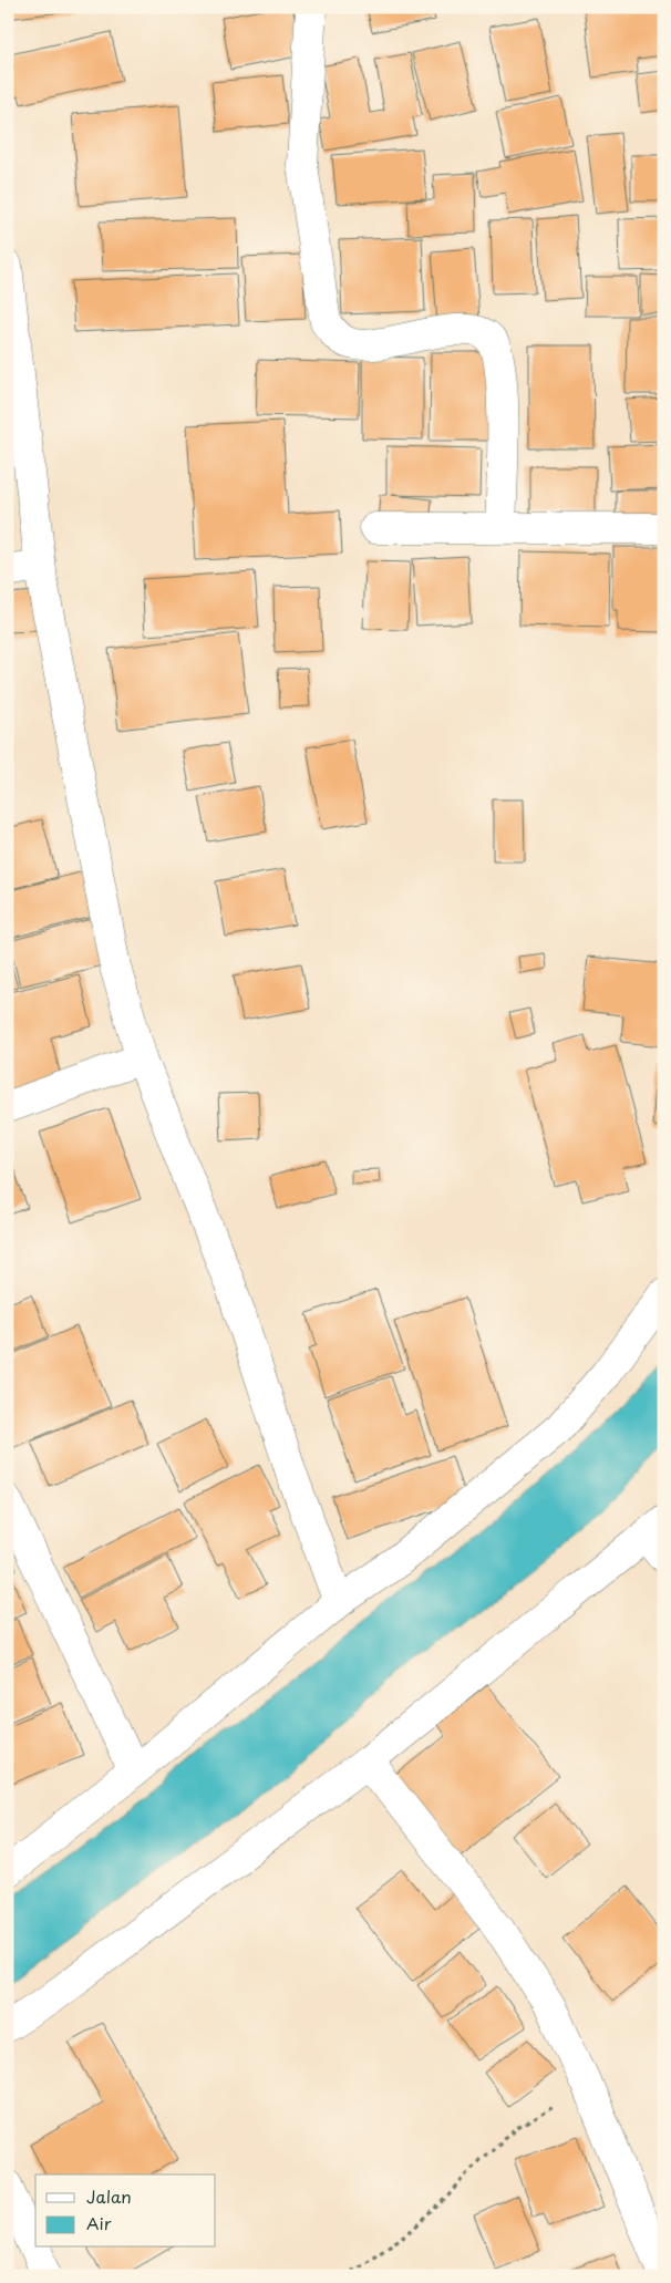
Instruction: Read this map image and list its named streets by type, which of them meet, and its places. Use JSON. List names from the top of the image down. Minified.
{"legend":["Jalan","Air"]}
